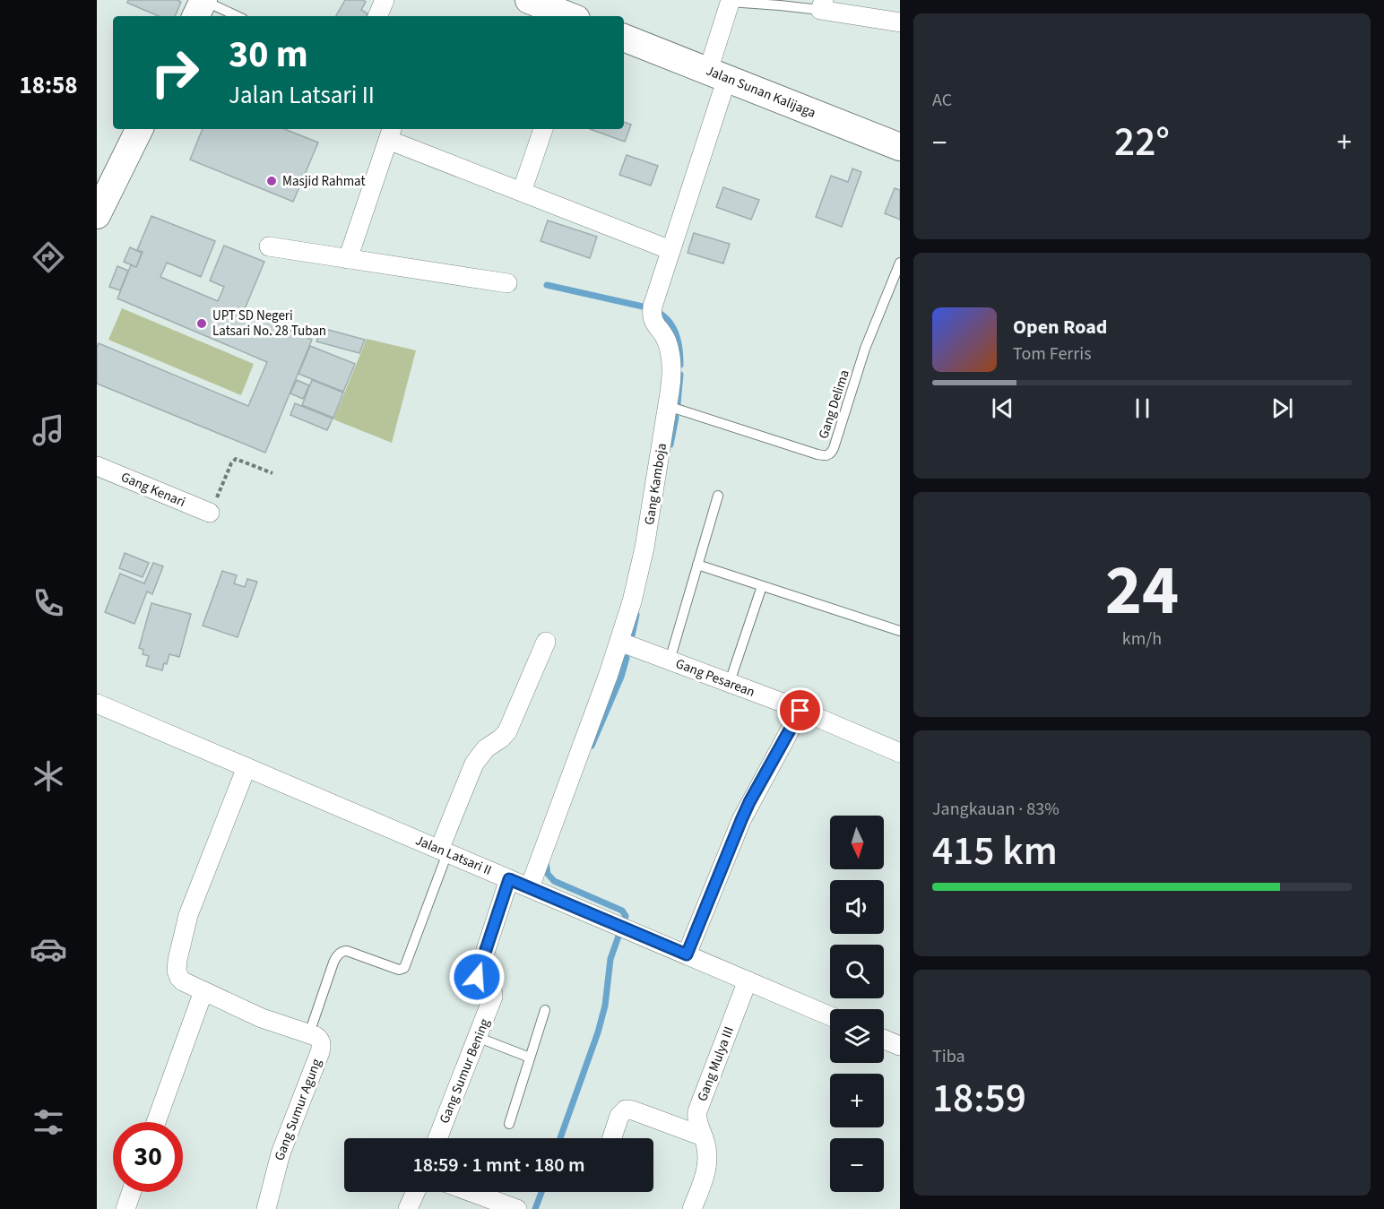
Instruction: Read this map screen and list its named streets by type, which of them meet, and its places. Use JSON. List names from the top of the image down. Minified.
{"streets":{"main road":["Jalan Sunan Kalijaga"],"street":["Gang Kamboja","Gang Kenari","Gang Pesarean","Jalan Latsari II","Gang Mulya III","Gang Sumur Bening","Gang Sumur Agung"],"lane":["Gang Delima"]},"crossings":[["Jalan Sunan Kalijaga","Gang Kamboja"],["Gang Delima","Gang Kamboja"],["Gang Kamboja","Gang Pesarean"],["Gang Kamboja","Jalan Latsari II"],["Jalan Latsari II","Gang Mulya III"],["Jalan Latsari II","Gang Sumur Bening"]],"places":["Masjid Rahmat","UPT SD Negeri Latsari No. 28 Tuban"],"north":"bottom","page":{"tabs":"18:58","tile":["AC",["24","km/h"],["Jangkauan · 83%","415 km"],["Tiba","18:59"]],"turn":["30 m","Jalan Latsari II"],"heat":["−","22°","+"],"song":["Open Road","Tom Ferris"],"map_buttons":["+","−"],"limit":"30","trip":"18:59 · 1 mnt · 180 m"}}
